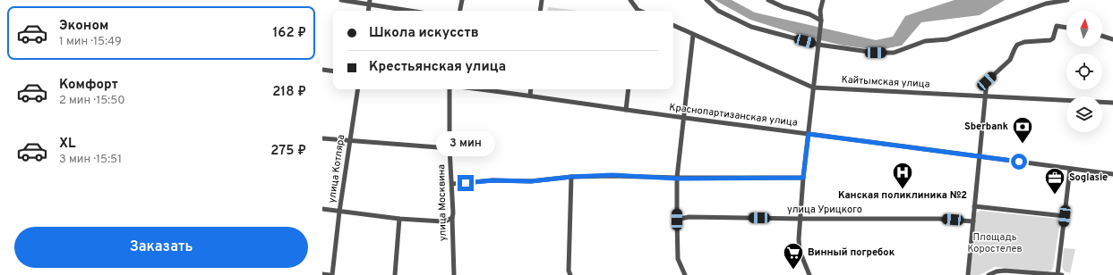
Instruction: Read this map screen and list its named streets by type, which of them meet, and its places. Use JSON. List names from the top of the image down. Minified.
{"streets":{"street":["Кайтымская улица","Краснопартизанская улица","улица Котляра","улица Москвина","улица Урицкого"]},"parks":["Площадь Коростелев"],"places":{"bank":["Sberbank"],"hospital":["Канская поликлиника №2"],"office":["Soglasie"],"supermarket":["Винный погребок"]},"north":"top","page":{"list":[{"name":"Эконом","note":"1 мин · 15:49","value":"162 ₽"},{"name":"Комфорт","note":"2 мин · 15:50","value":"218 ₽"},{"name":"XL","note":"3 мин · 15:51","value":"275 ₽"}],"banner":["Школа искусств","Крестьянская улица"],"bubble":"3 мин","buttons":"Заказать"}}
